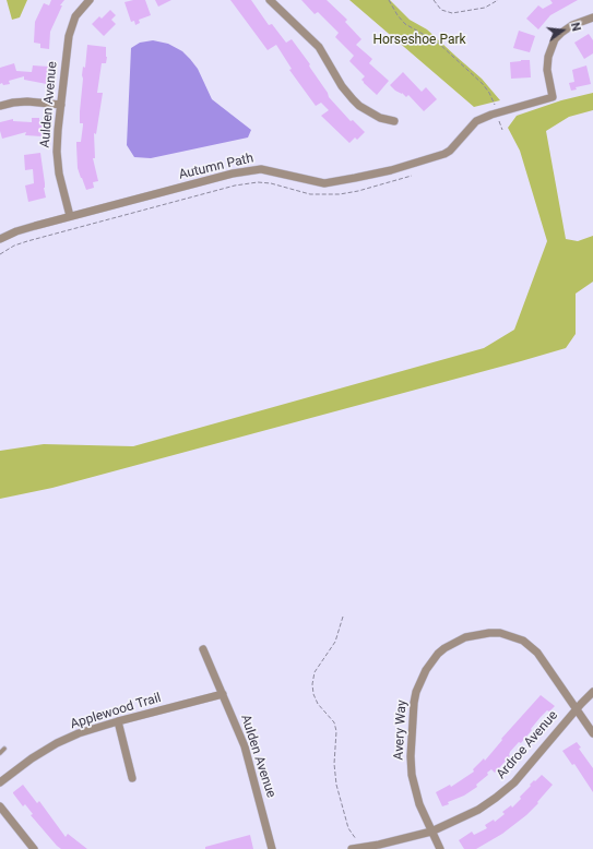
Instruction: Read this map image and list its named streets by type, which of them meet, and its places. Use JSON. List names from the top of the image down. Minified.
{"streets":{"street":["Aulden Avenue","Autumn Path","Applewood Trail","Avery Way","Ardroe Avenue"]},"crossings":[["Aulden Avenue","Autumn Path"],["Aulden Avenue","Applewood Trail"],["Avery Way","Ardroe Avenue"]],"parks":["Horseshoe Park"],"north":"right"}
